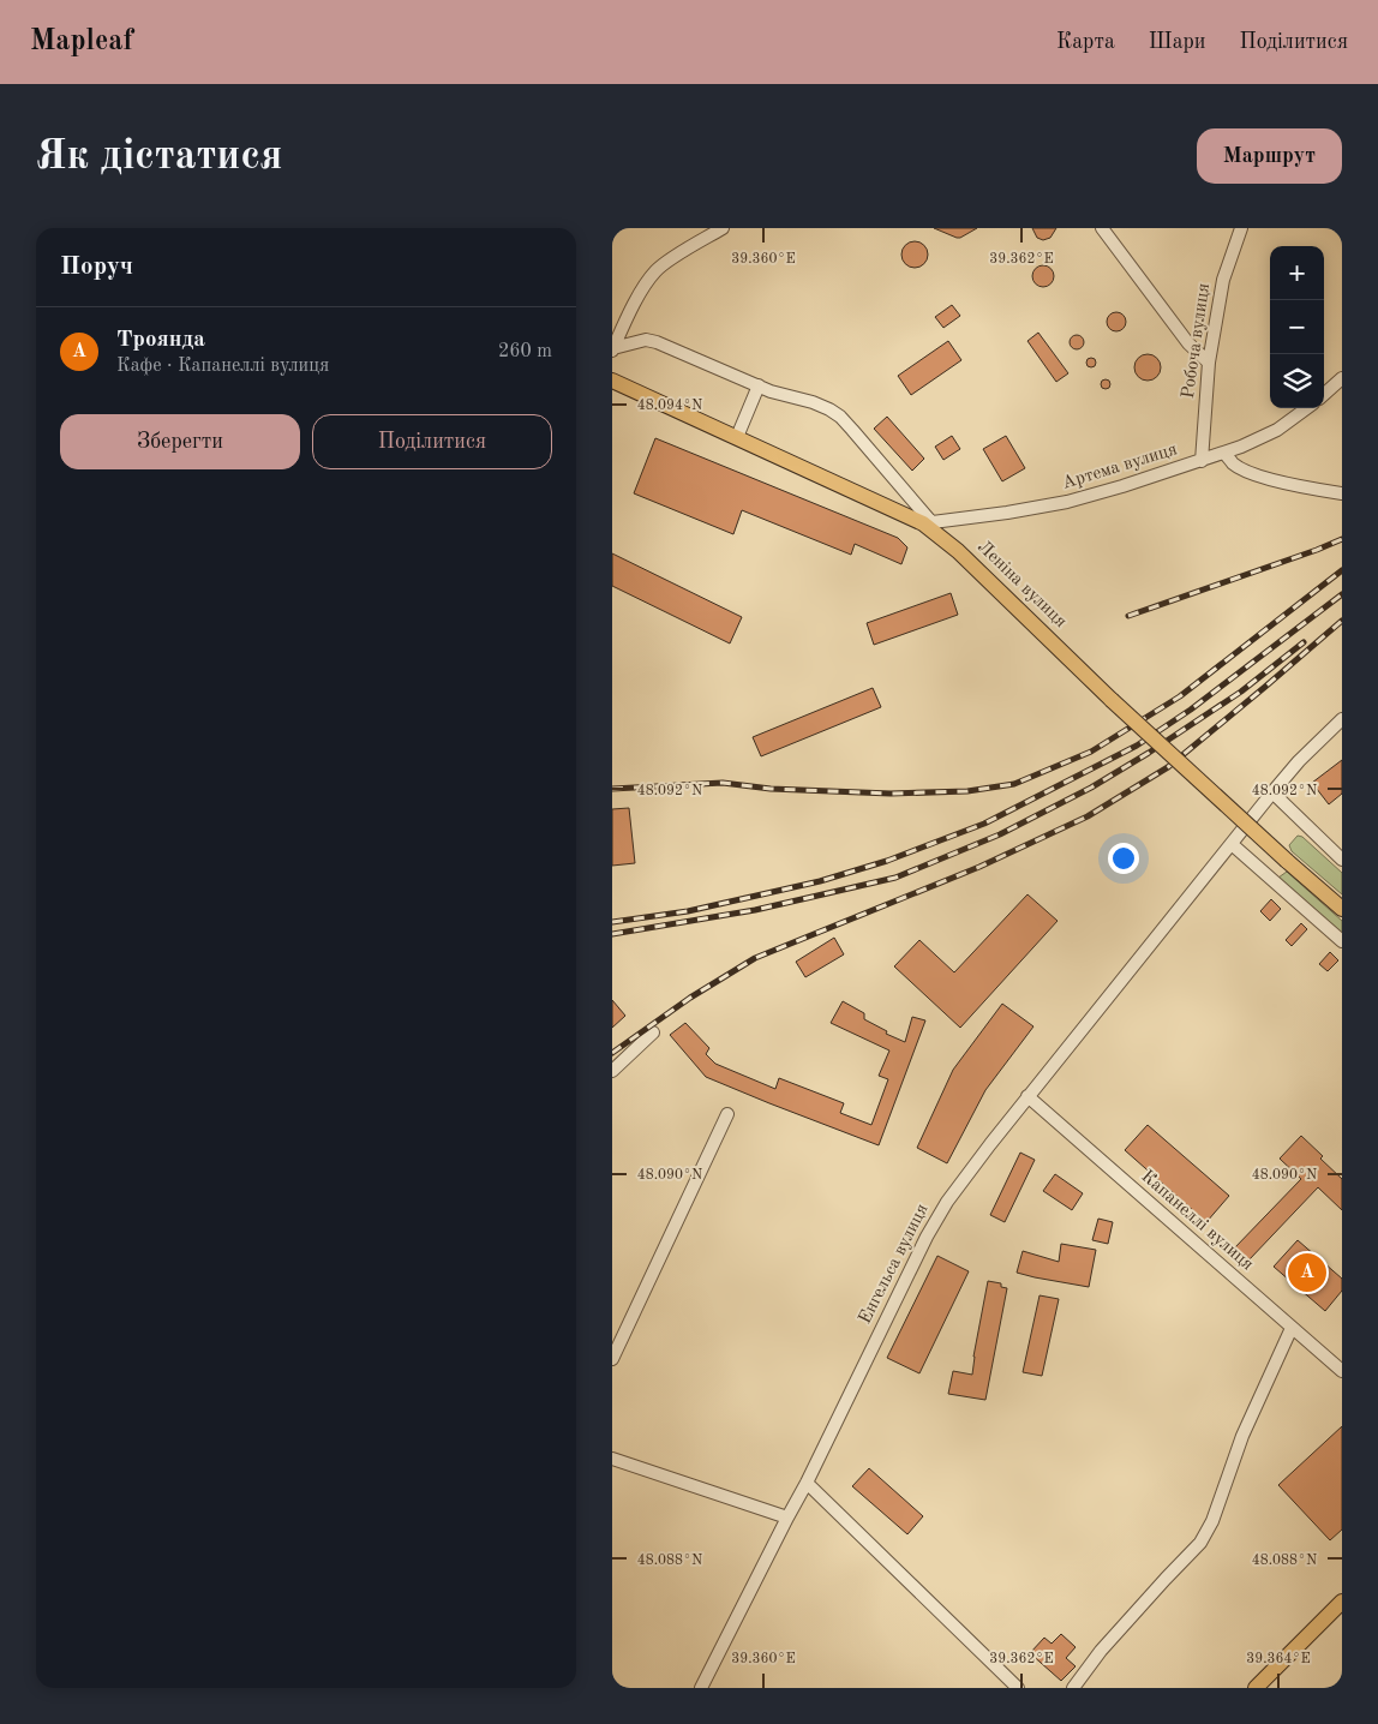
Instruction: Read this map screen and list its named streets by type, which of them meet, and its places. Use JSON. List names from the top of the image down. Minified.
{"streets":{"main road":["Леніна вулиця"],"street":["Робоча вулиця","Артема вулиця","Капанеллі вулиця","Енгельса вулиця"]},"crossings":[["Робоча вулиця","Артема вулиця"],["Артема вулиця","Леніна вулиця"],["Капанеллі вулиця","Енгельса вулиця"]],"page":{"header":"Mapleaf","nav":["Карта","Шари","Поділитися"],"buttons":["Маршрут",["Зберегти","Поділитися"]],"title":"Як дістатися","heading":"Поруч","map_buttons":["+","−"],"list":[{"mark":"A","name":"Троянда","note":"Кафе · Капанеллі вулиця","value":"260 m"}],"pins":"A"},"coordinates":["39.360°E","39.362°E","48.094°N","48.092°N","48.090°N","48.088°N","39.364°E"]}
